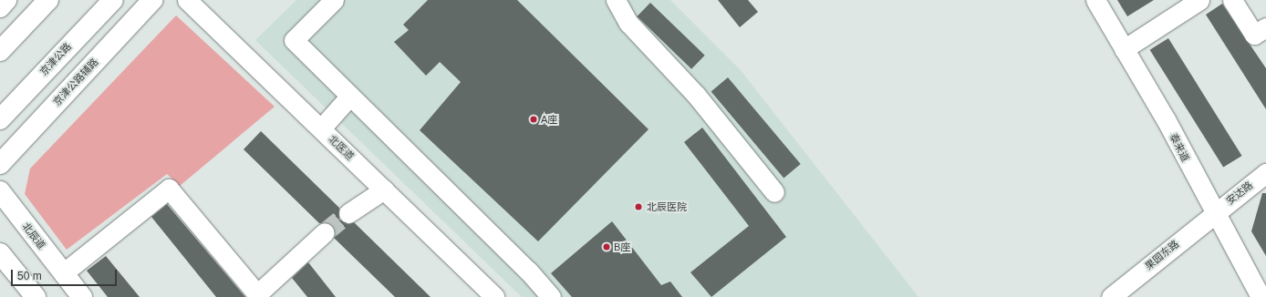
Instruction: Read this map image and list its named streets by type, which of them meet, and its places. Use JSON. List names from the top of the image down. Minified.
{"streets":{"main road":["京津公路","京津公路辅路","北辰道"],"street":["北医道","泰来道","安达路","果园东路"]},"crossings":[["泰来道","安达路"],["泰来道","果园东路"],["安达路","果园东路"]],"places":["A座","北辰医院","B座"],"scale_bar":"50 m"}
